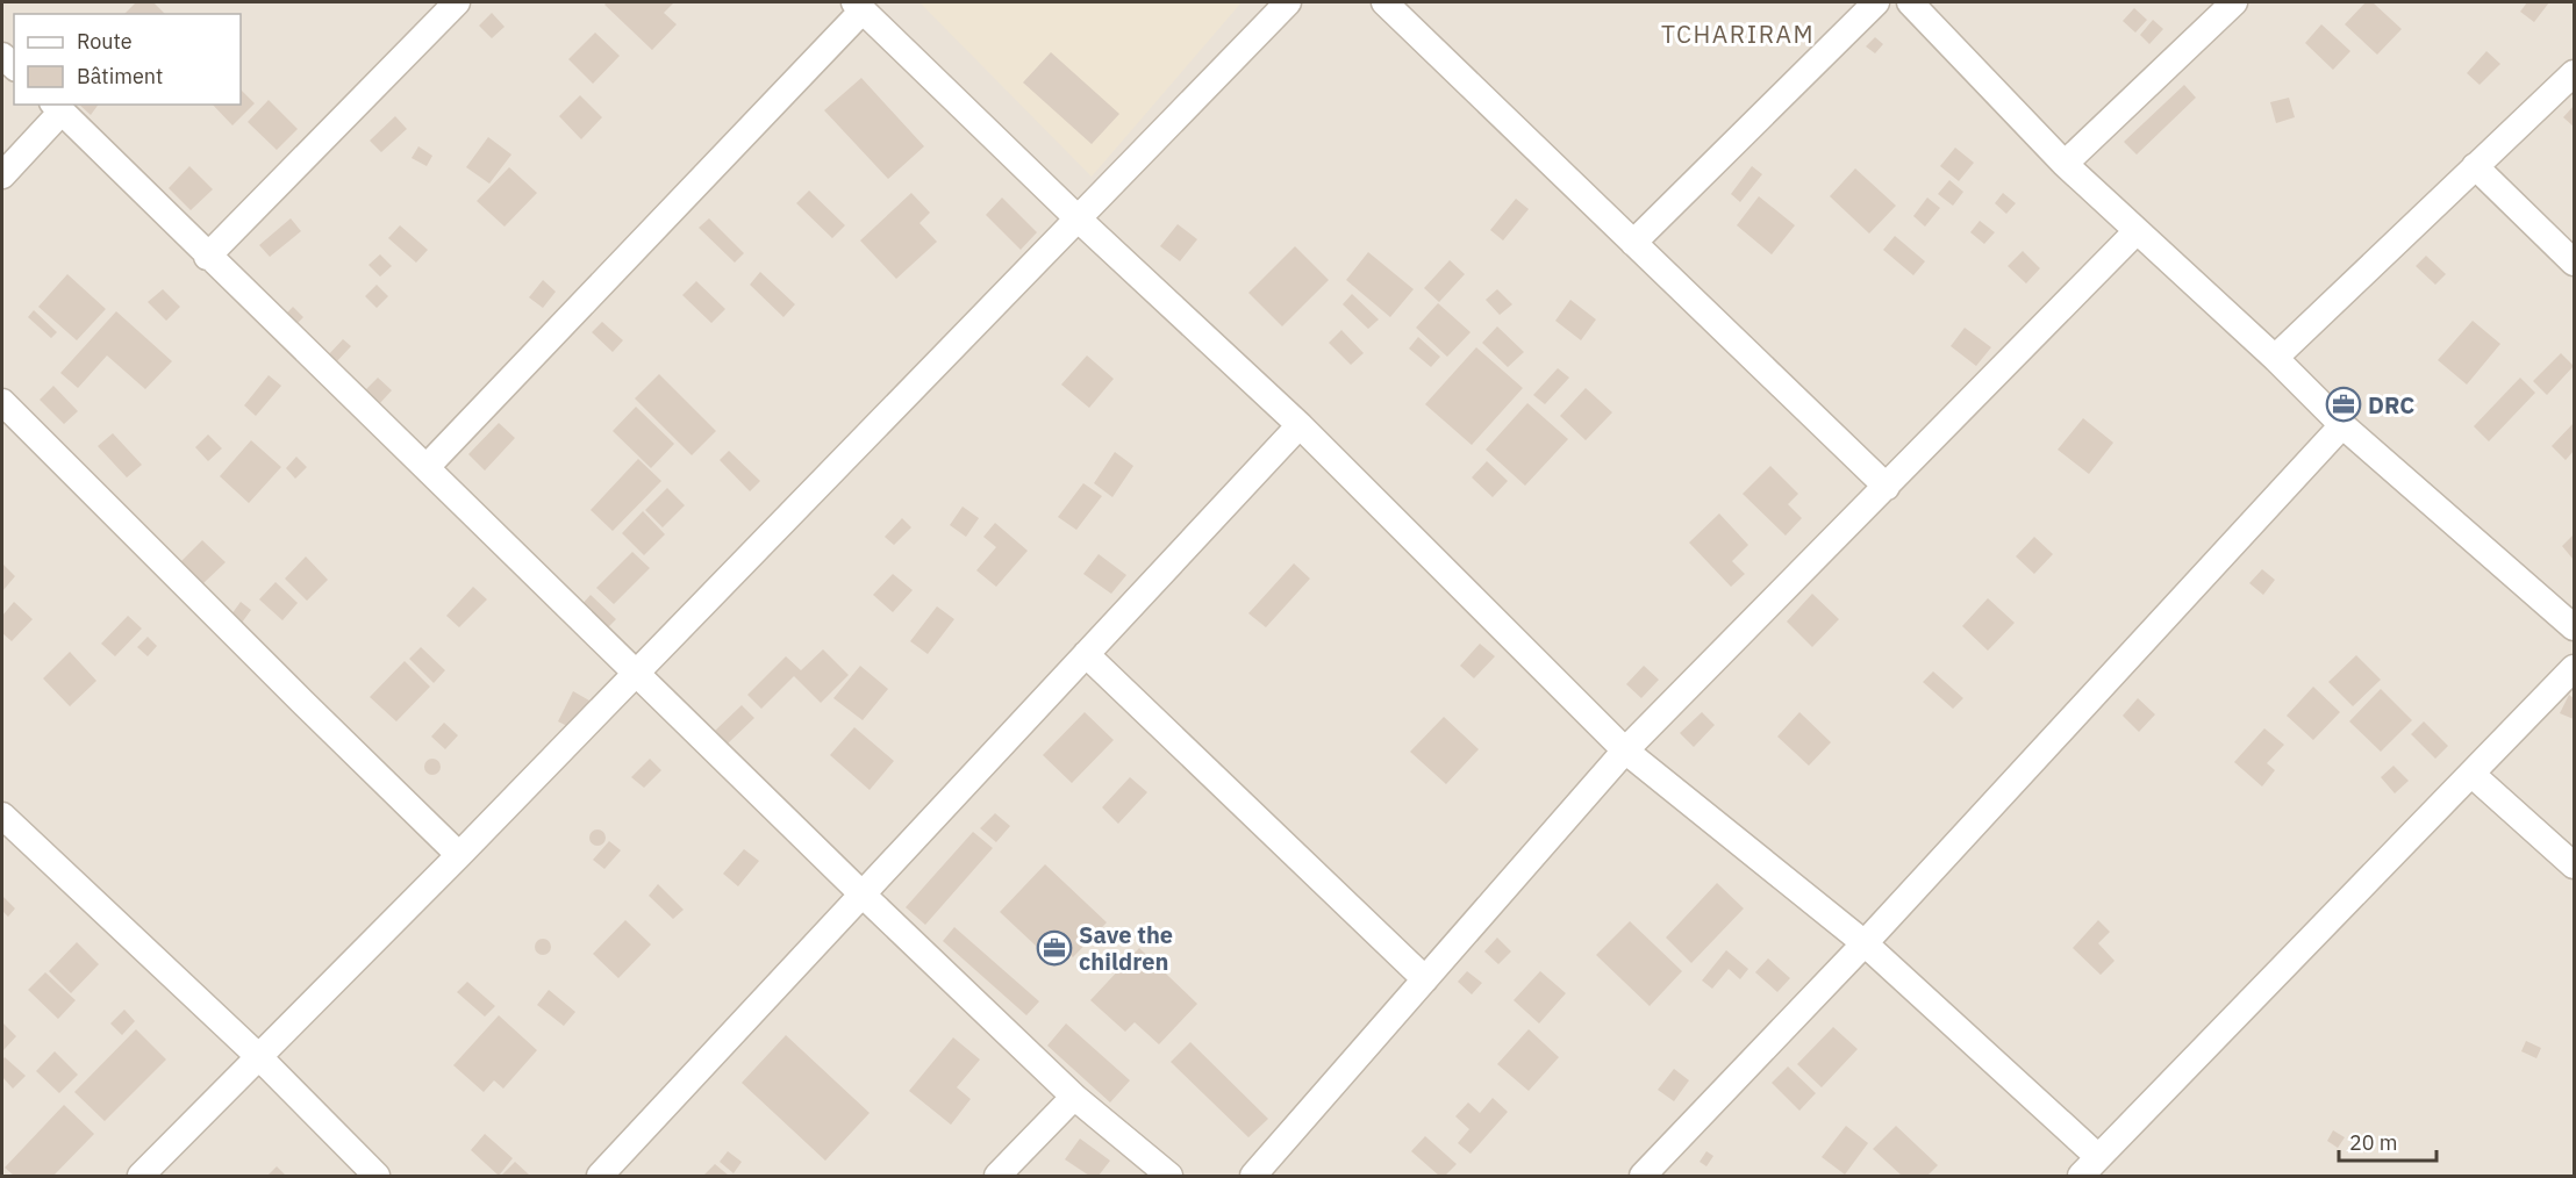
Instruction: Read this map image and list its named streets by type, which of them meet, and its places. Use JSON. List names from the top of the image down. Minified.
{"districts":["TCHARIRAM"],"places":{"office":["DRC","Save the children"]},"legend":["Route","Bâtiment"],"scale_bar":"20 m"}
